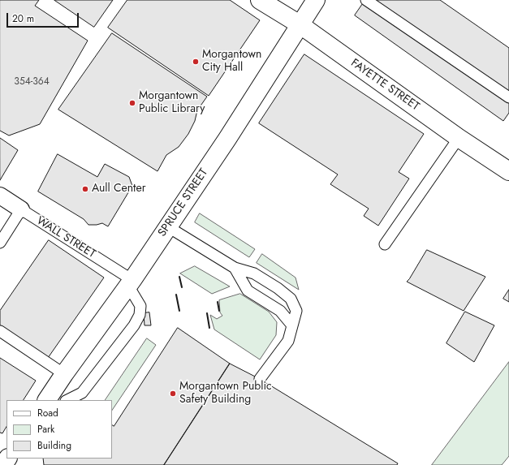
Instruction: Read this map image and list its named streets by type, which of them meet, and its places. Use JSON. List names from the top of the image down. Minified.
{"streets":{"main road":["FAYETTE STREET","SPRUCE STREET"],"street":["WALL STREET"]},"crossings":[["FAYETTE STREET","SPRUCE STREET"],["SPRUCE STREET","WALL STREET"]],"places":["Morgantown City Hall","Morgantown Public Library","Aull Center","Morgantown Public Safety Building"],"house_numbers":["354-364"],"legend":["Road","Park","Building"],"scale_bar":"20 m"}
